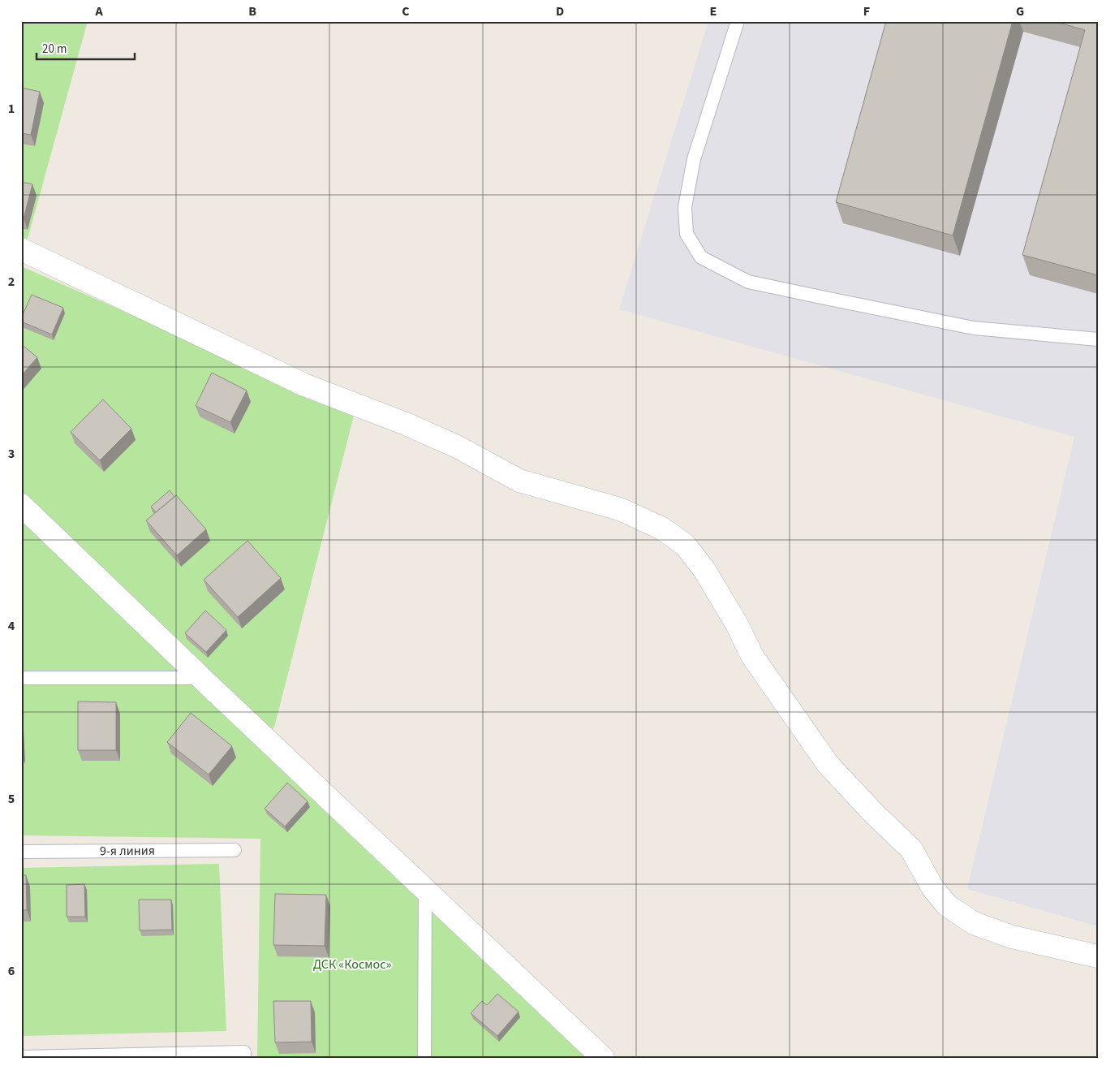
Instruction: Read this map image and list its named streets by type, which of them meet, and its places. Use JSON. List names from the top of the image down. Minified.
{"streets":{"lane":["9-я линия"]},"parks":["ДСК «Космос»"],"scale_bar":"20 m","grid":{"columns":["A","B","C","D","E","F","G"],"rows":["1","2","3","4","5","6"]}}
